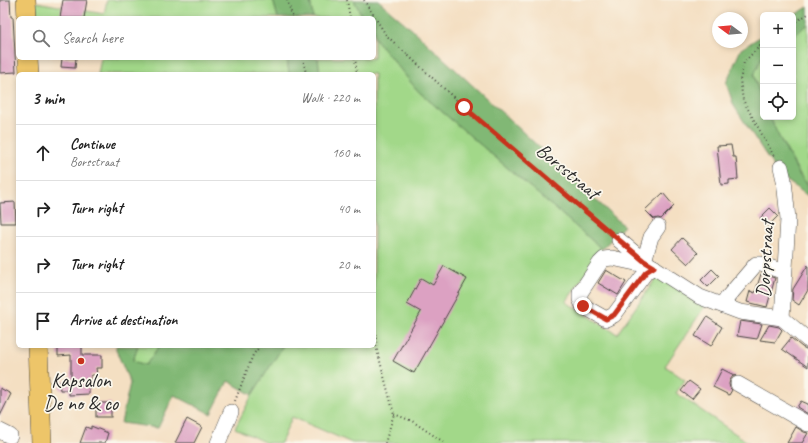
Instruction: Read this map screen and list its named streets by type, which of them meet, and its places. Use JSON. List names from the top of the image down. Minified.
{"streets":{"street":["Dorpstraat"],"path":["Borsstraat"]},"places":["Kapsalon De no & co"],"north":"left","page":{"map_buttons":["+","−"],"search":"Search here","heading":["3 min","Walk · 220 m"],"list":[["Continue","Borsstraat","160 m"],["Turn right","40 m"],["Turn right","20 m"],"Arrive at destination"]}}
